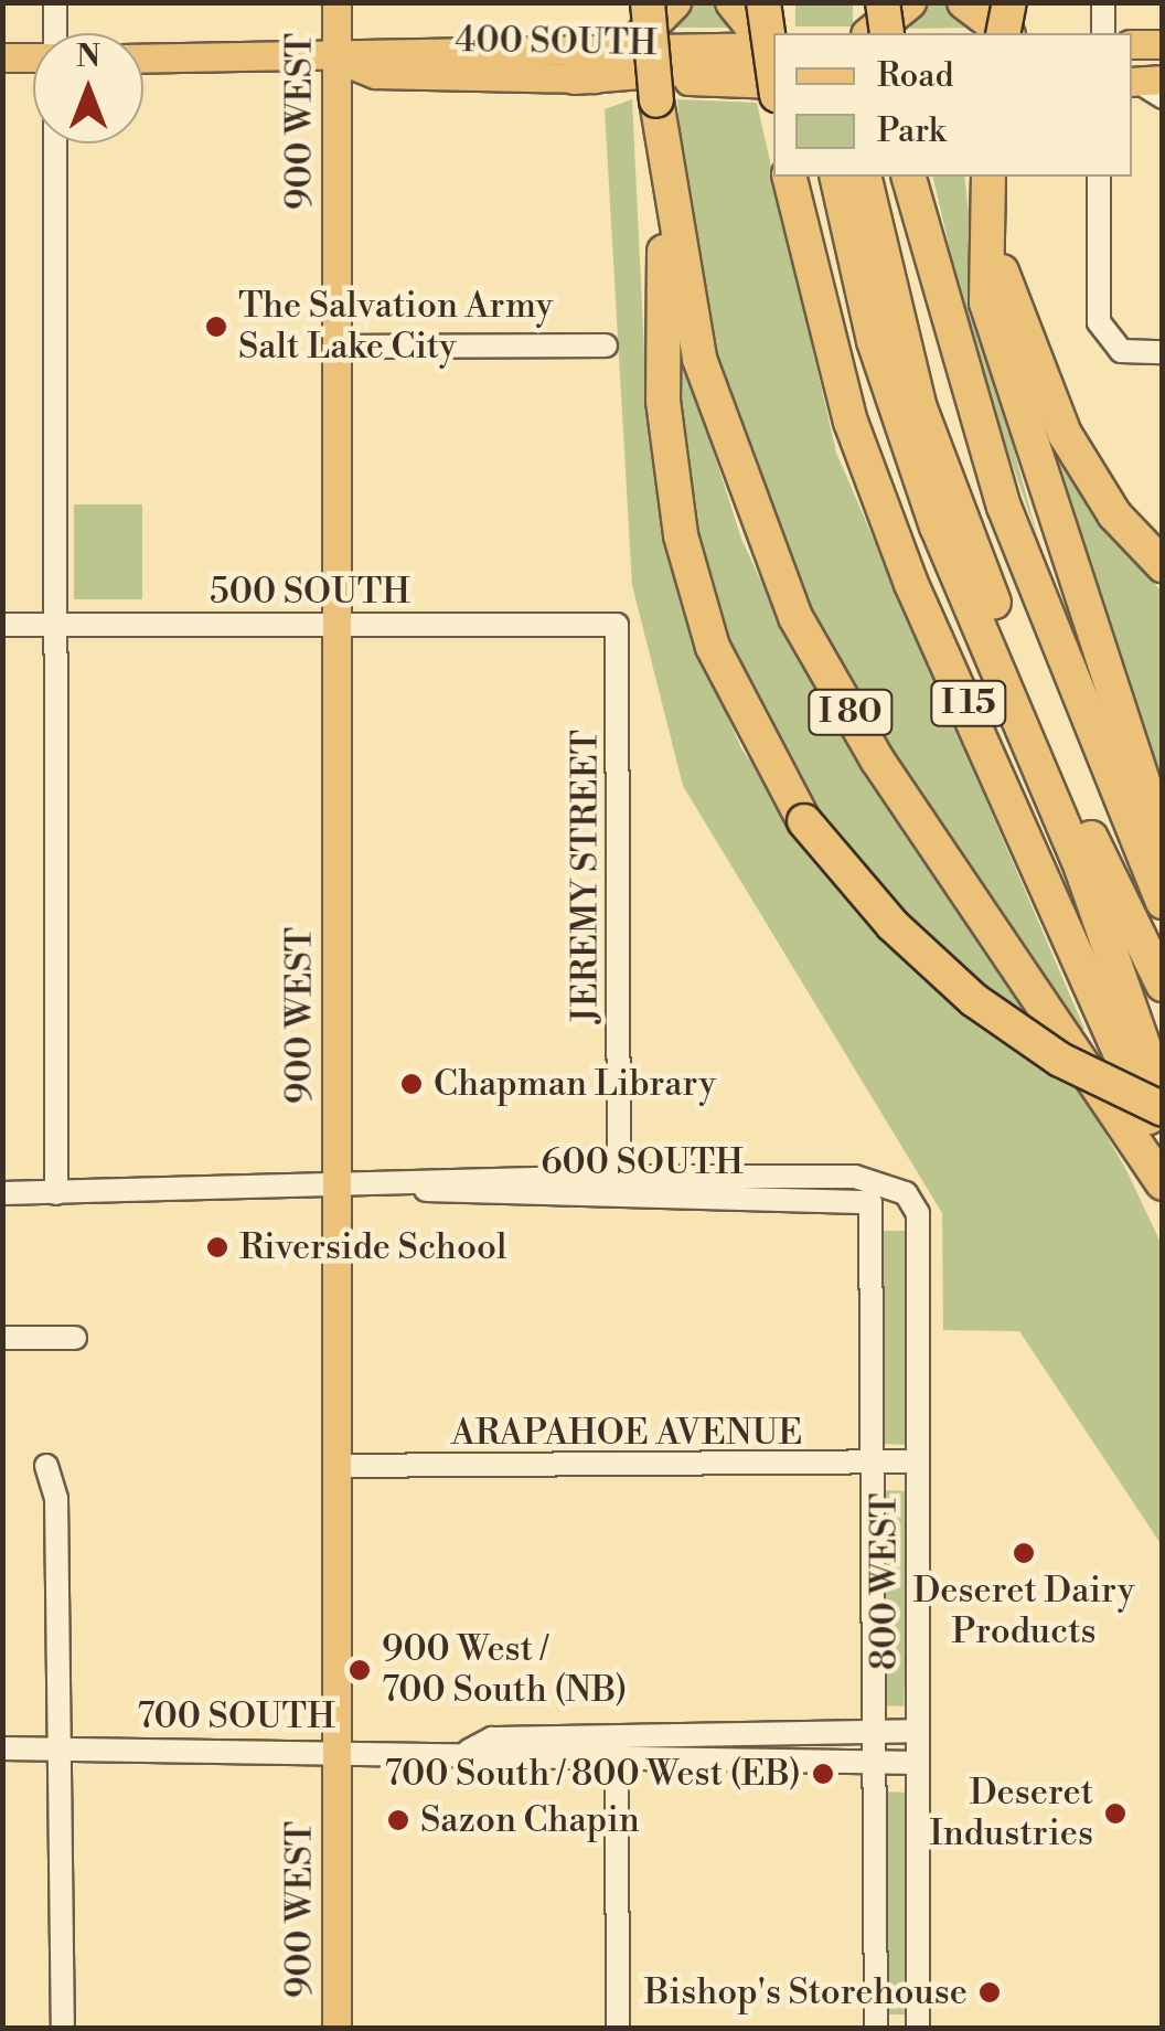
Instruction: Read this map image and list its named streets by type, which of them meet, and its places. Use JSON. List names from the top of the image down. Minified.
{"streets":{"highway":["I 15","I 80"],"main road":["400 SOUTH","900 WEST"],"street":["500 SOUTH","JEREMY STREET","600 SOUTH","ARAPAHOE AVENUE","800 WEST","700 SOUTH"]},"crossings":[["400 SOUTH","900 WEST"],["900 WEST","500 SOUTH"],["900 WEST","600 SOUTH"],["900 WEST","ARAPAHOE AVENUE"],["900 WEST","700 SOUTH"],["500 SOUTH","JEREMY STREET"],["JEREMY STREET","600 SOUTH"],["600 SOUTH","800 WEST"],["ARAPAHOE AVENUE","800 WEST"],["800 WEST","700 SOUTH"]],"places":["The Salvation Army Salt Lake City","Chapman Library","Riverside School","Deseret Dairy Products","900 West / 700 South (NB)","700 South / 800 West (EB)","Deseret Industries","Sazon Chapin","Bishop's Storehouse"],"legend":["Road","Park"],"north":"top"}
